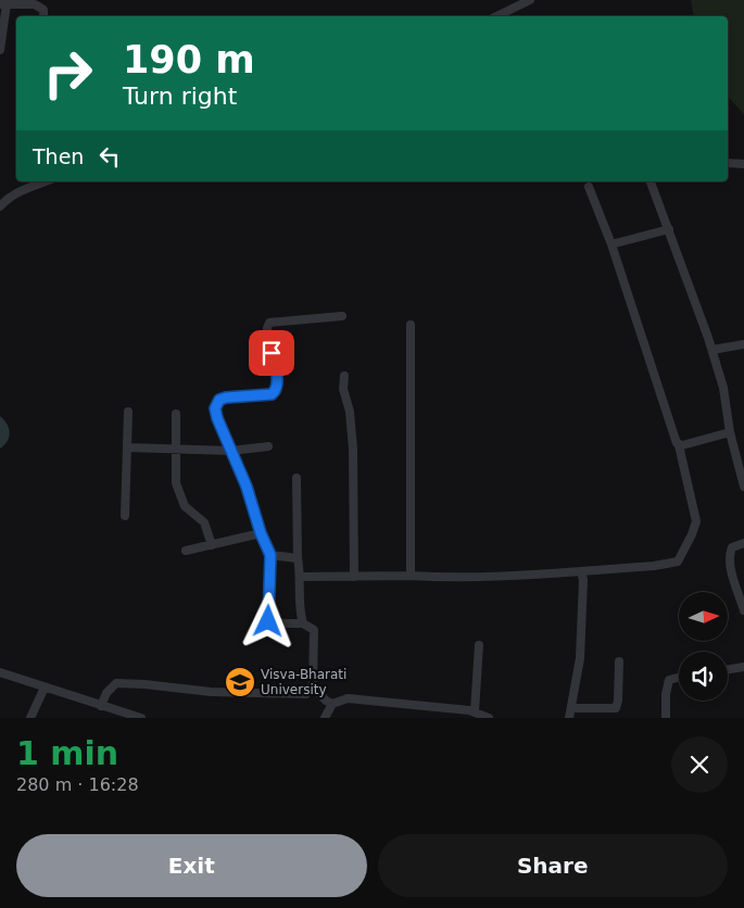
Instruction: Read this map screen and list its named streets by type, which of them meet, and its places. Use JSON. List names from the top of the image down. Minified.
{"places":{"school or university":["Visva-Bharati University"]},"north":"right","page":{"turn":["190 m","Turn right"],"then":"Then","heading":["1 min","280 m · 16:28"],"buttons":["Exit","Share"]}}
